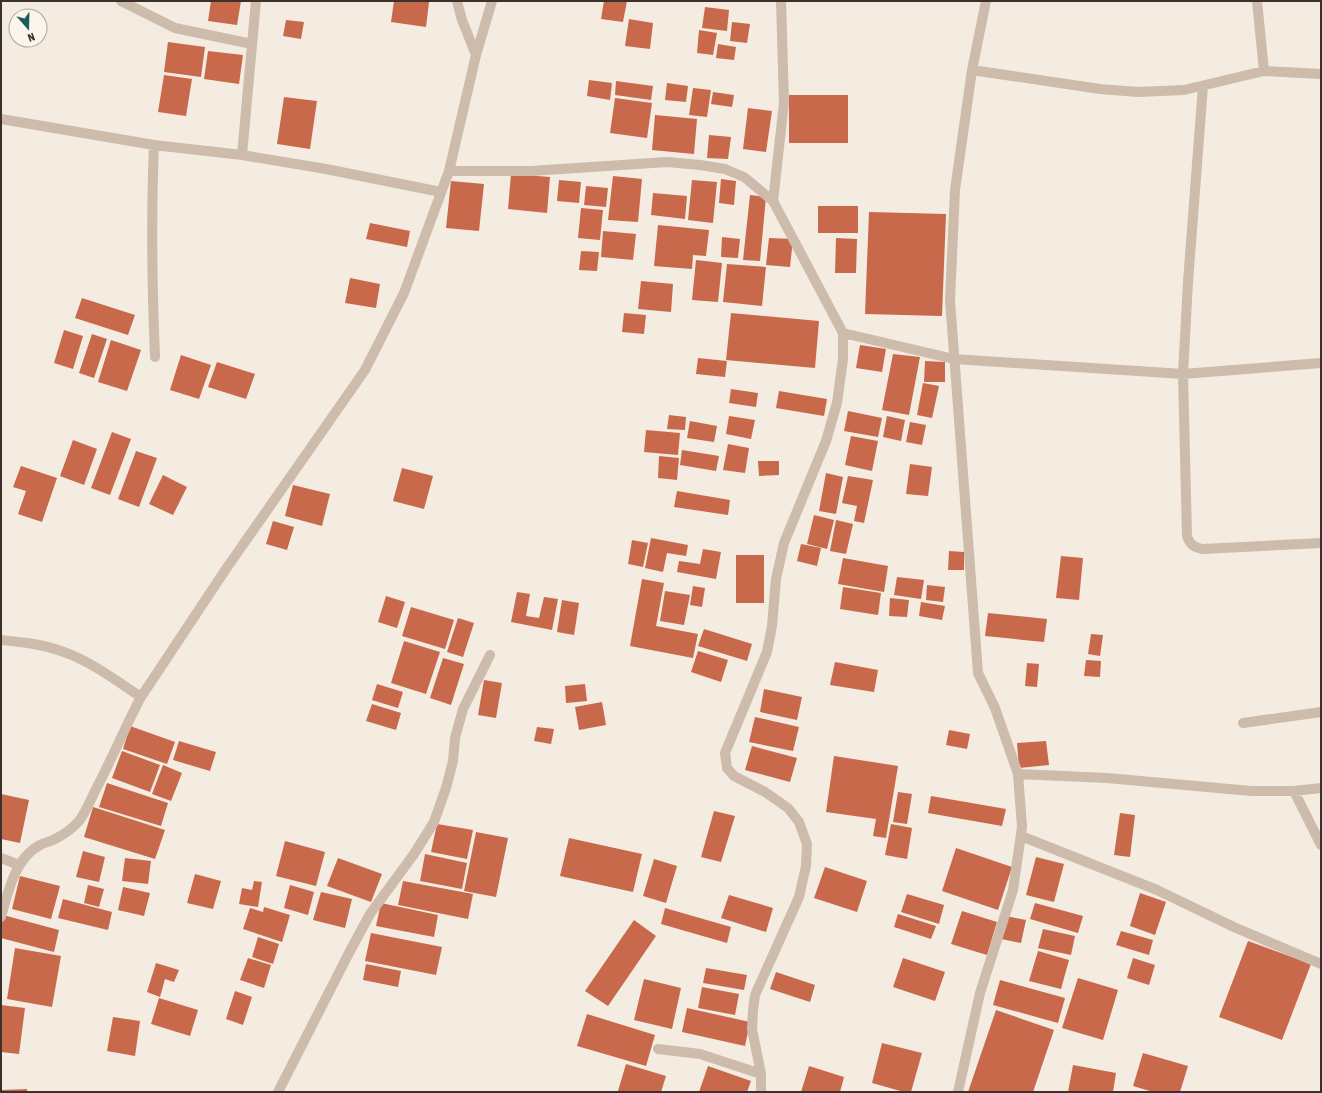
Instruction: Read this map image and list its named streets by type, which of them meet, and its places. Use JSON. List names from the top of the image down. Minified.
{"north":"bottom"}
